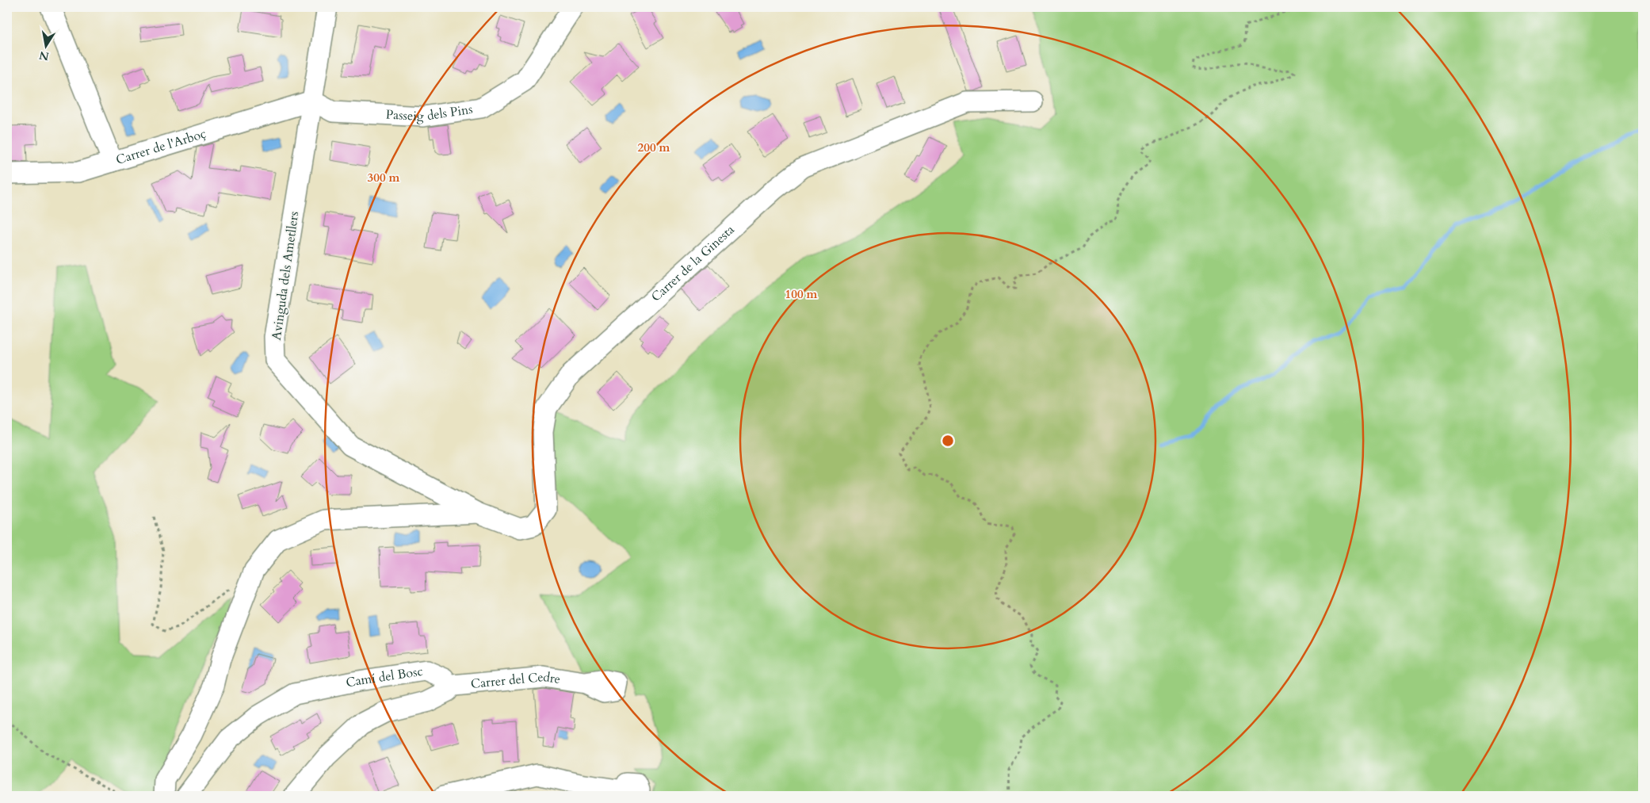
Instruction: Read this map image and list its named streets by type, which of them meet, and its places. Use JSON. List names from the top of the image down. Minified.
{"streets":{"street":["Passeig dels Pins","Carrer de l'Arboç","Carrer de la Ginesta","Avinguda dels Ametllers","Camí del Bosc","Carrer del Cedre"]},"crossings":[["Passeig dels Pins","Carrer de l'Arboç"],["Passeig dels Pins","Avinguda dels Ametllers"],["Carrer de l'Arboç","Avinguda dels Ametllers"],["Carrer de la Ginesta","Avinguda dels Ametllers"],["Camí del Bosc","Carrer del Cedre"]],"north":"bottom","rings":["200 m","300 m","100 m"]}
